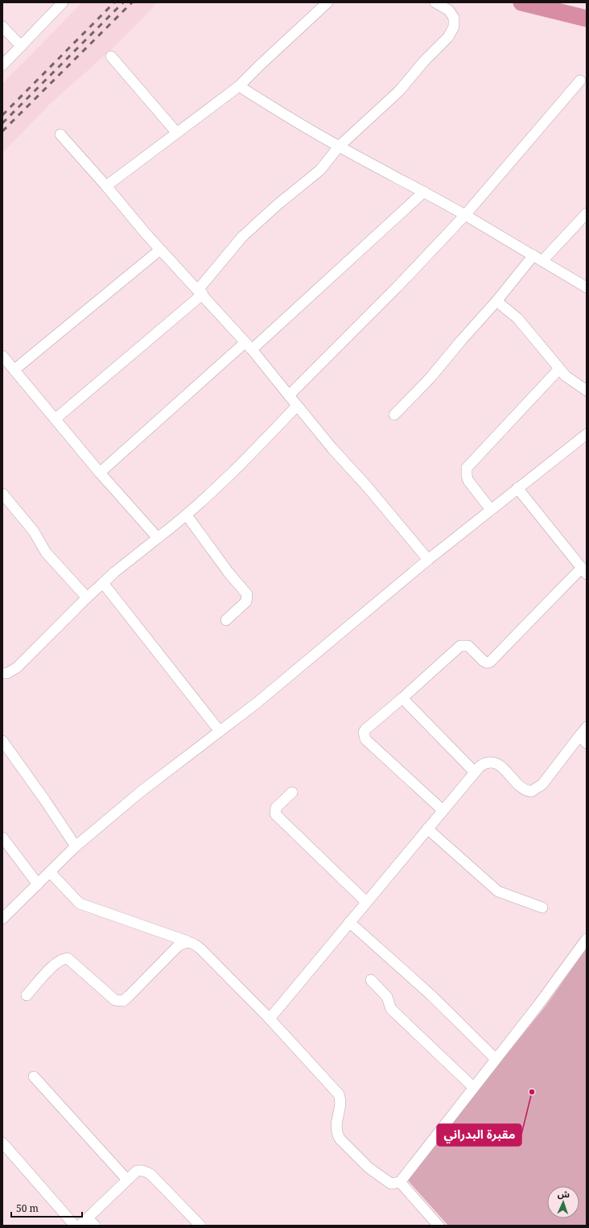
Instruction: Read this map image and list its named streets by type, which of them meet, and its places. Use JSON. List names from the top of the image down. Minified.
{"places":["مقبرة البدراني"],"scale_bar":"50 m","north":"top"}
